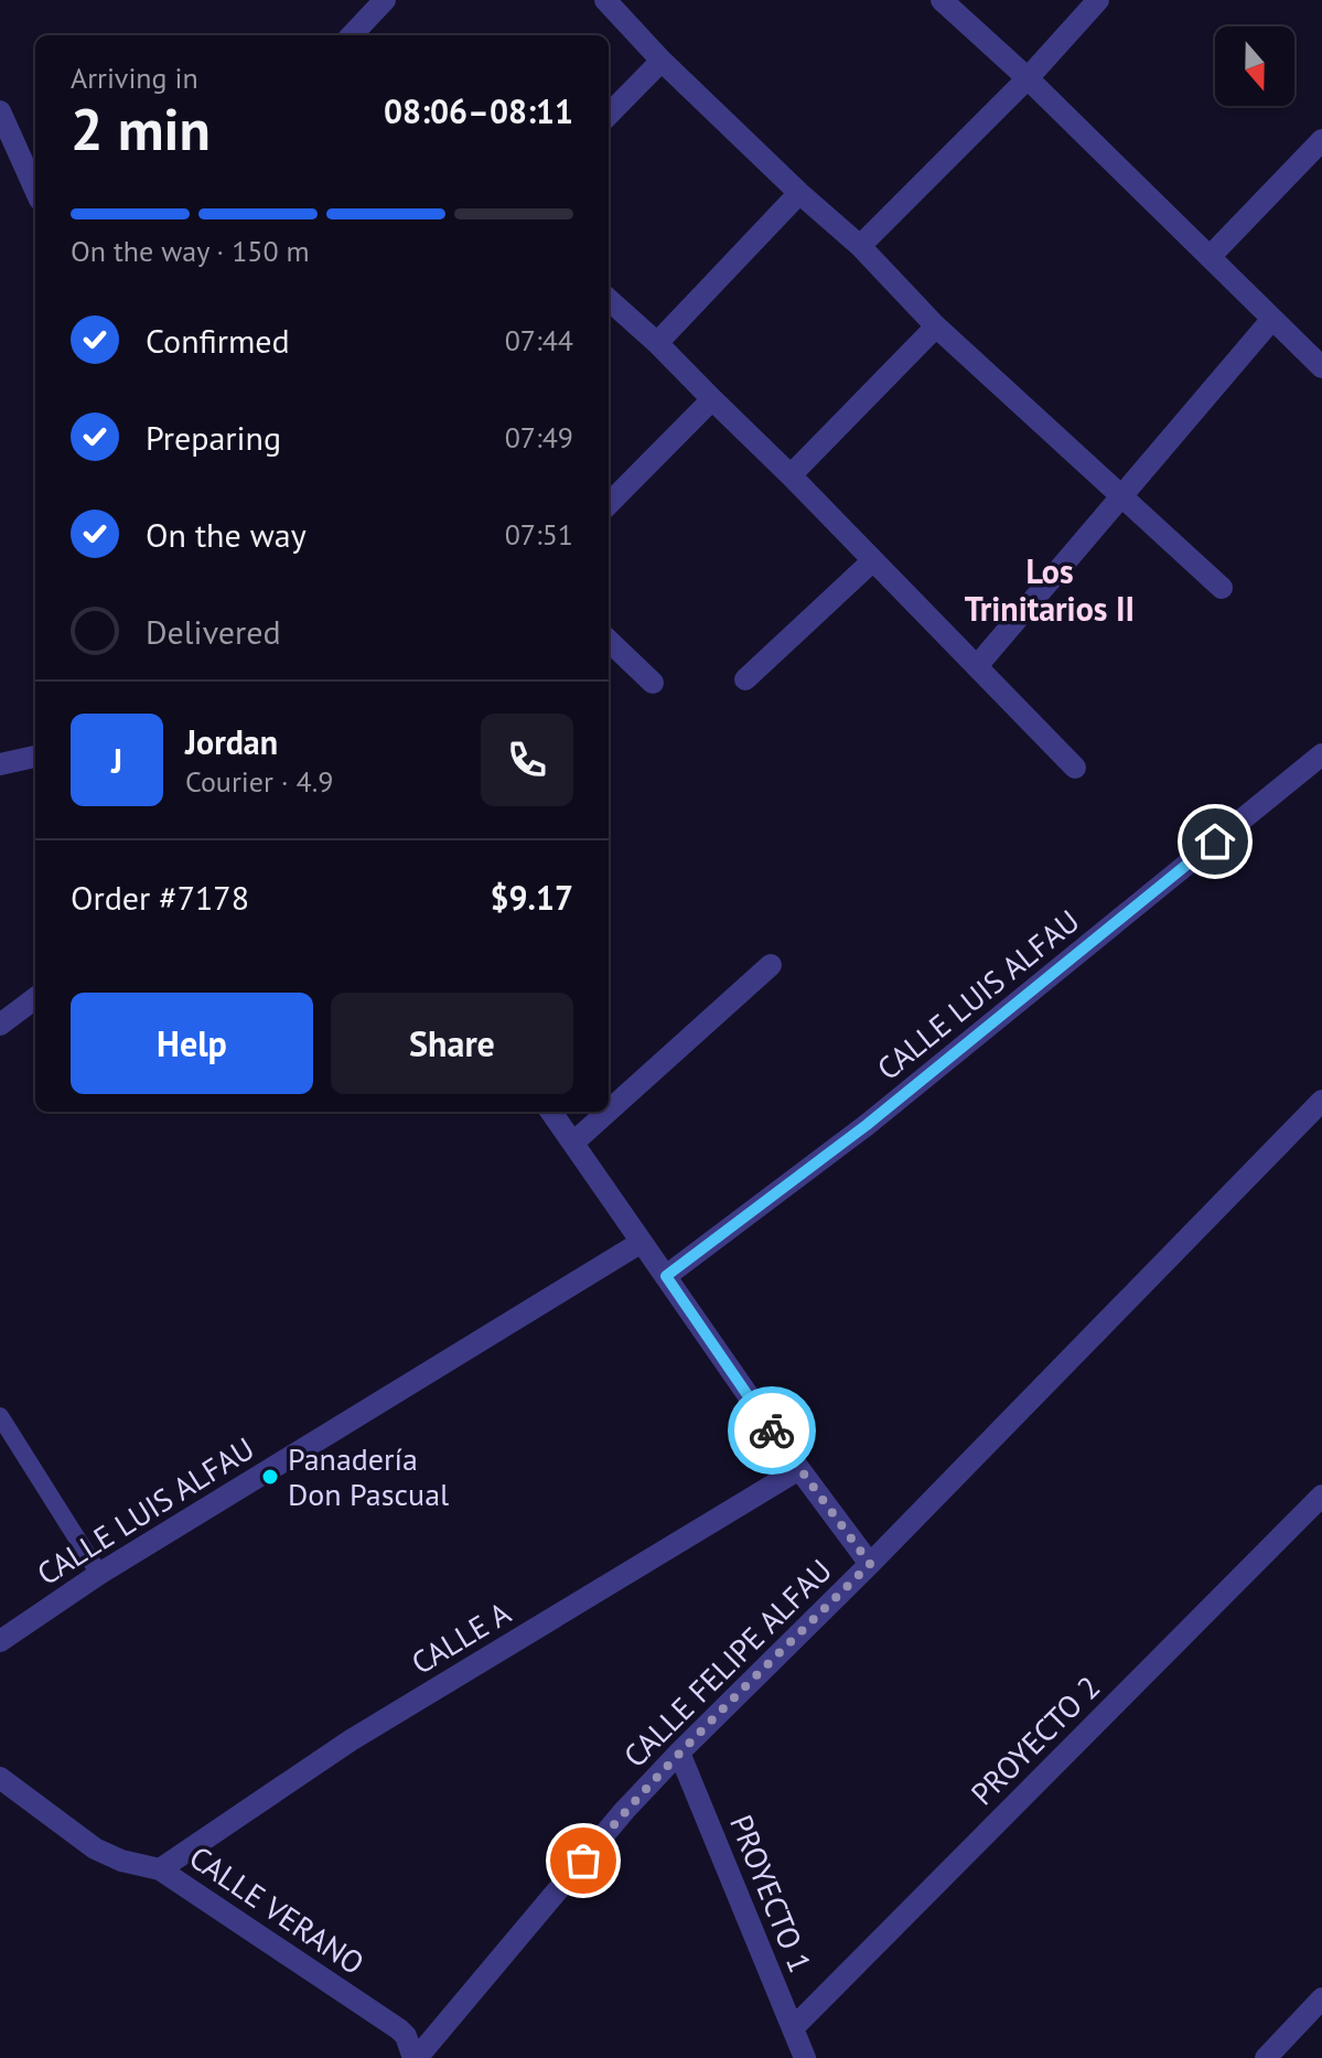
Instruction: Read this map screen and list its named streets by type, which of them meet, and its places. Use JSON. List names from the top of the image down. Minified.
{"streets":{"street":["CALLE LUIS ALFAU","CALLE A","CALLE FELIPE ALFAU","PROYECTO 2","PROYECTO 1","CALLE VERANO"]},"crossings":[["CALLE A","CALLE VERANO"],["CALLE FELIPE ALFAU","PROYECTO 1"],["CALLE FELIPE ALFAU","CALLE VERANO"],["PROYECTO 2","PROYECTO 1"]],"districts":["Los Trinitarios II"],"places":["Panadería Don Pascual"],"north":"bottom","page":{"heading":["2 min","Arriving in","08:06–08:11"],"panel":["Jordan","Courier · 4.9","Order #7178","$9.17"],"bar":"On the way · 150 m","list":[["Confirmed","07:44"],["Preparing","07:49"],["On the way","07:51"],"Delivered"],"round":"J","buttons":["Help","Share"]}}
